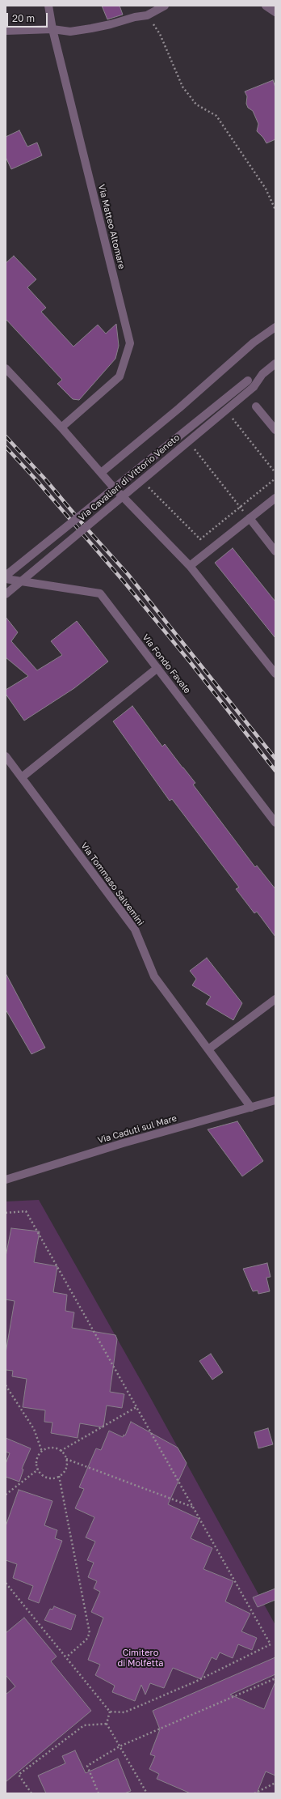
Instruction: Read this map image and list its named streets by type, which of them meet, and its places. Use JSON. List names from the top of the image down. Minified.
{"streets":{"street":["Via Matteo Altomare","Via Cavalieri di Vittorio Veneto","Via Fondo Favale","Via Tommaso Salvemini","Via Caduti sul Mare"]},"crossings":[["Via Tommaso Salvemini","Via Caduti sul Mare"]],"parks":["Cimitero di Molfetta"],"scale_bar":"20 m"}
